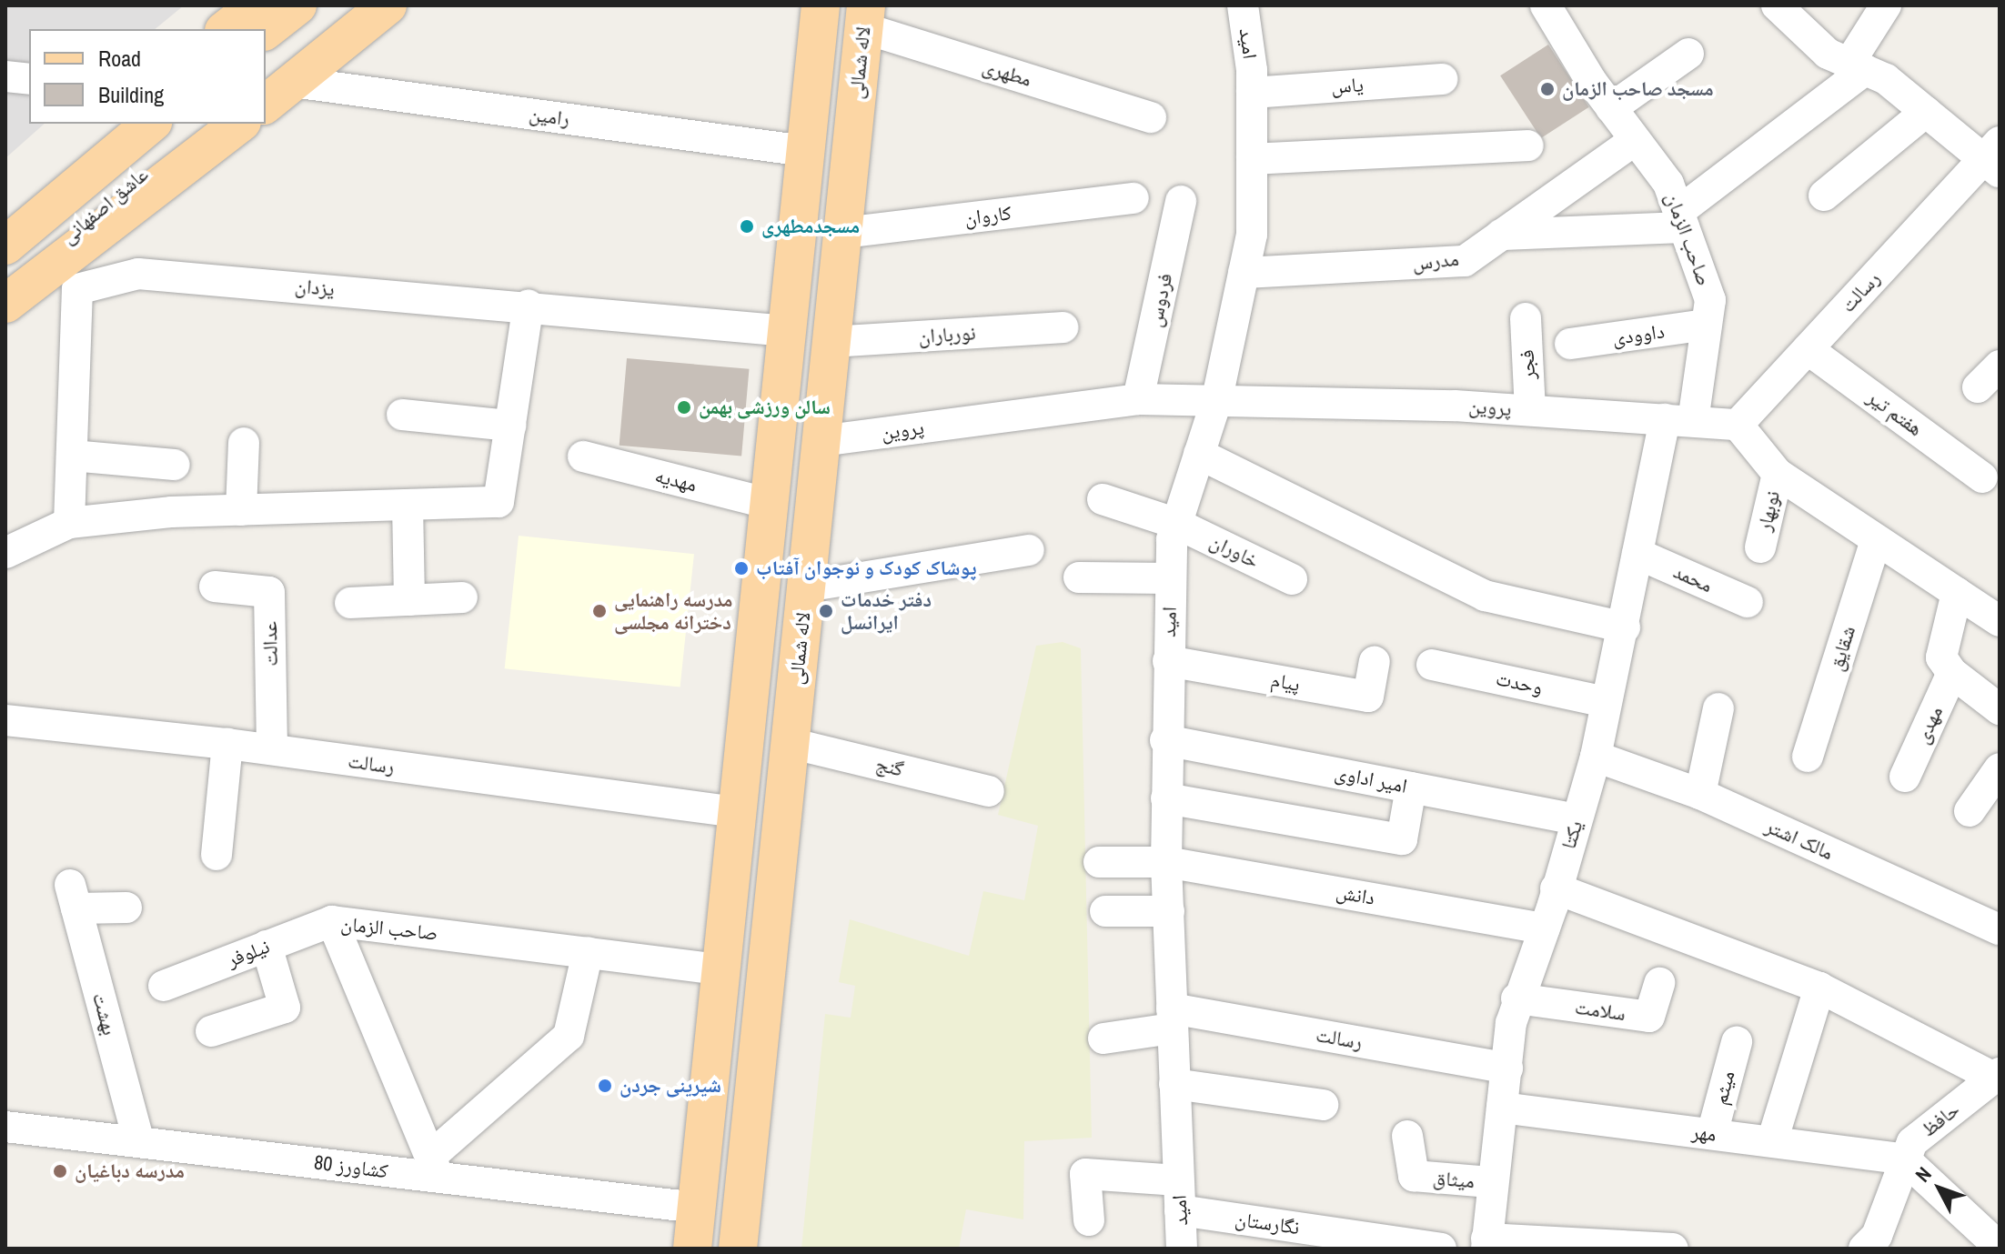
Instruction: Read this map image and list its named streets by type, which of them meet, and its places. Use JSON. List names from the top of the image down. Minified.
{"streets":{"main road":["لاله شمالی","عاشق اصفهانی"],"street":["امید","مطهری","یاس","رامین","کاروان","صاحب الزمان","مدرس","یزدان","رسالت","فردوس","نورباران","داوودی","فجر","پروین","هفتم تیر","مهدیه","نوبهار","خاوران","محمد","عدالت","شقایق","پیام","وحدت","مهدی","گنج","امیر اداوی","یکتا","مالک اشتر","دانش","نیلوفر","سلامت","بهشت","میثم","حافظ","مهر","کشاورز 80","میثاق","نگارستان"]},"crossings":[["امید","یاس"],["امید","مدرس"],["امید","رسالت"],["امید","پروین"],["امید","خاوران"],["امید","پیام"],["امید","امیر اداوی"],["امید","دانش"],["امید","نگارستان"],["لاله شمالی","مطهری"],["لاله شمالی","کاروان"],["لاله شمالی","نورباران"],["لاله شمالی","پروین"],["لاله شمالی","گنج"],["صاحب الزمان","مدرس"],["صاحب الزمان","داوودی"],["صاحب الزمان","پروین"],["صاحب الزمان","یکتا"],["صاحب الزمان","نیلوفر"],["صاحب الزمان","کشاورز 80"],["رسالت","پروین"],["رسالت","هفتم تیر"],["رسالت","عدالت"],["رسالت","یکتا"],["فردوس","پروین"],["فجر","پروین"],["پروین","یکتا"],["محمد","یکتا"],["وحدت","یکتا"],["امیر اداوی","یکتا"],["یکتا","مالک اشتر"],["یکتا","دانش"],["یکتا","سلامت"],["یکتا","مهر"],["یکتا","میثاق"],["بهشت","کشاورز 80"],["میثم","مهر"],["حافظ","مهر"]],"places":["مسجد صاحب الزمان","مسجدمطهری","سالن ورزشی بهمن","پوشاک کودک و نوجوان آفتاب","مدرسه راهنمایی دخترانه مجلسی","دفتر خدمات ایرانسل","شیرینی جردن","مدرسه دباغیان"],"legend":["Road","Building"],"north":"top left"}
